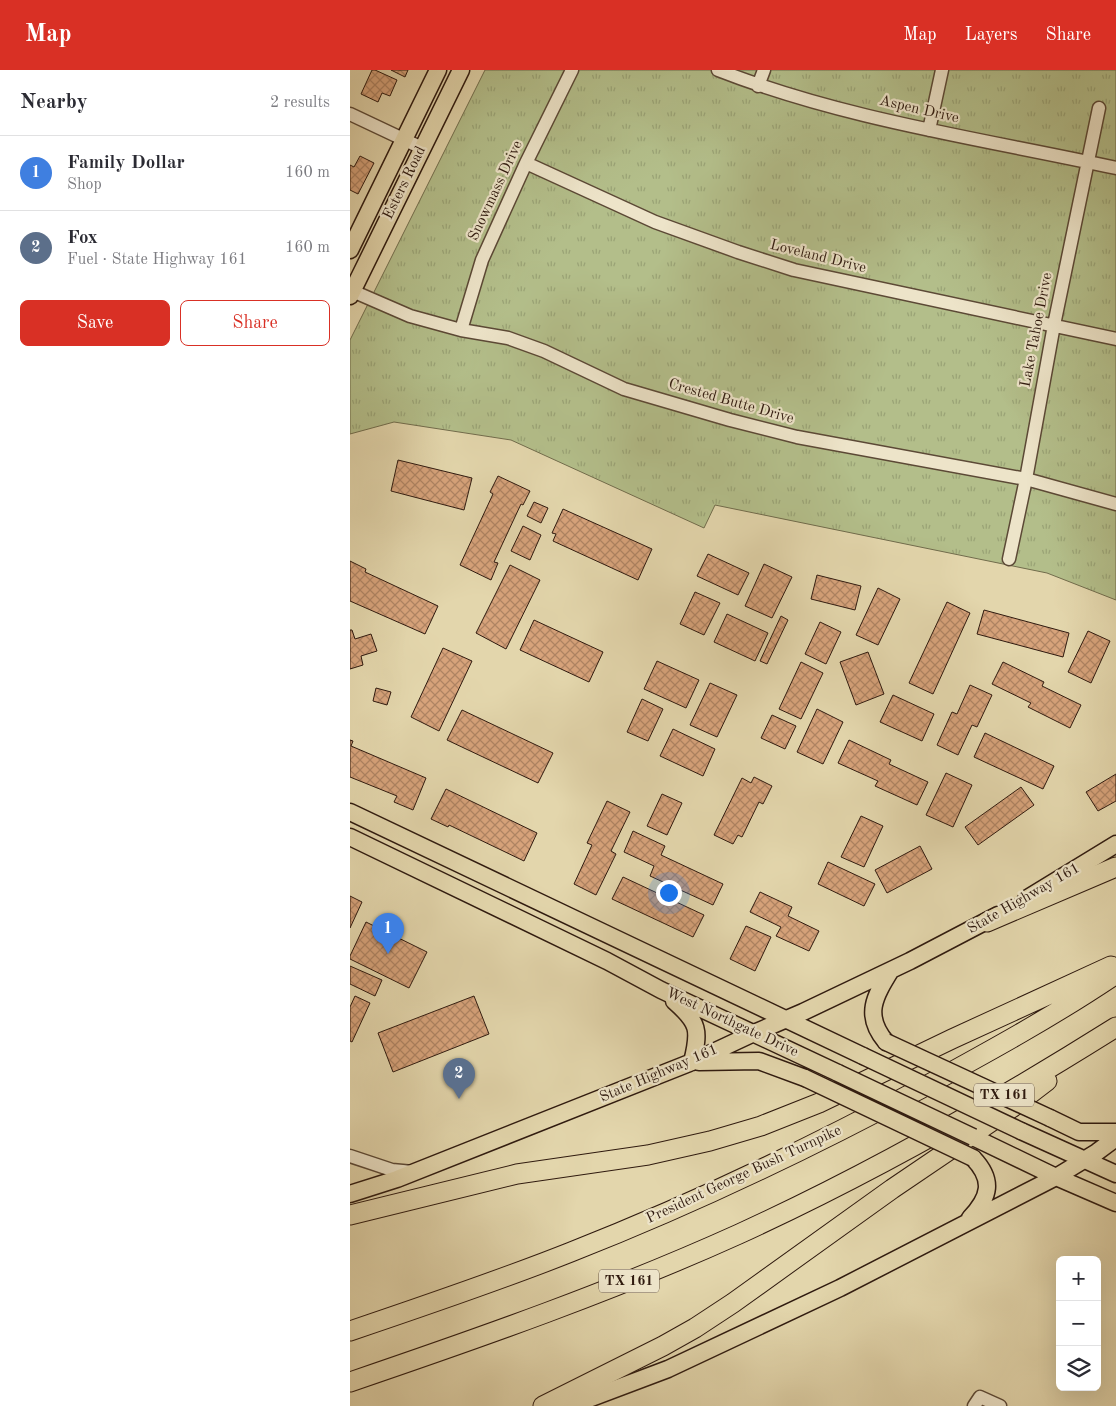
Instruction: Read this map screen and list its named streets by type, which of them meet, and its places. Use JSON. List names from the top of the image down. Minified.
{"streets":{"highway":["TX 161","President George Bush Turnpike"],"main road":["Esters Road","State Highway 161","West Northgate Drive"],"street":["Aspen Drive","Snowmass Drive","Loveland Drive","Lake Tahoe Drive","Crested Butte Drive"]},"crossings":[["Aspen Drive","Lake Tahoe Drive"],["Esters Road","Crested Butte Drive"],["Snowmass Drive","Loveland Drive"],["Snowmass Drive","Crested Butte Drive"],["Loveland Drive","Lake Tahoe Drive"],["Lake Tahoe Drive","Crested Butte Drive"],["State Highway 161","West Northgate Drive"]],"page":{"header":"Map","nav":["Map","Layers","Share"],"heading":["Nearby","2 results"],"list":[{"mark":"1","name":"Family Dollar","note":"Shop","value":"160 m"},{"mark":"2","name":"Fox","note":"Fuel · State Highway 161","value":"160 m"}],"buttons":["Save","Share"],"pins":["1","2"],"map_buttons":["+","−"]}}
